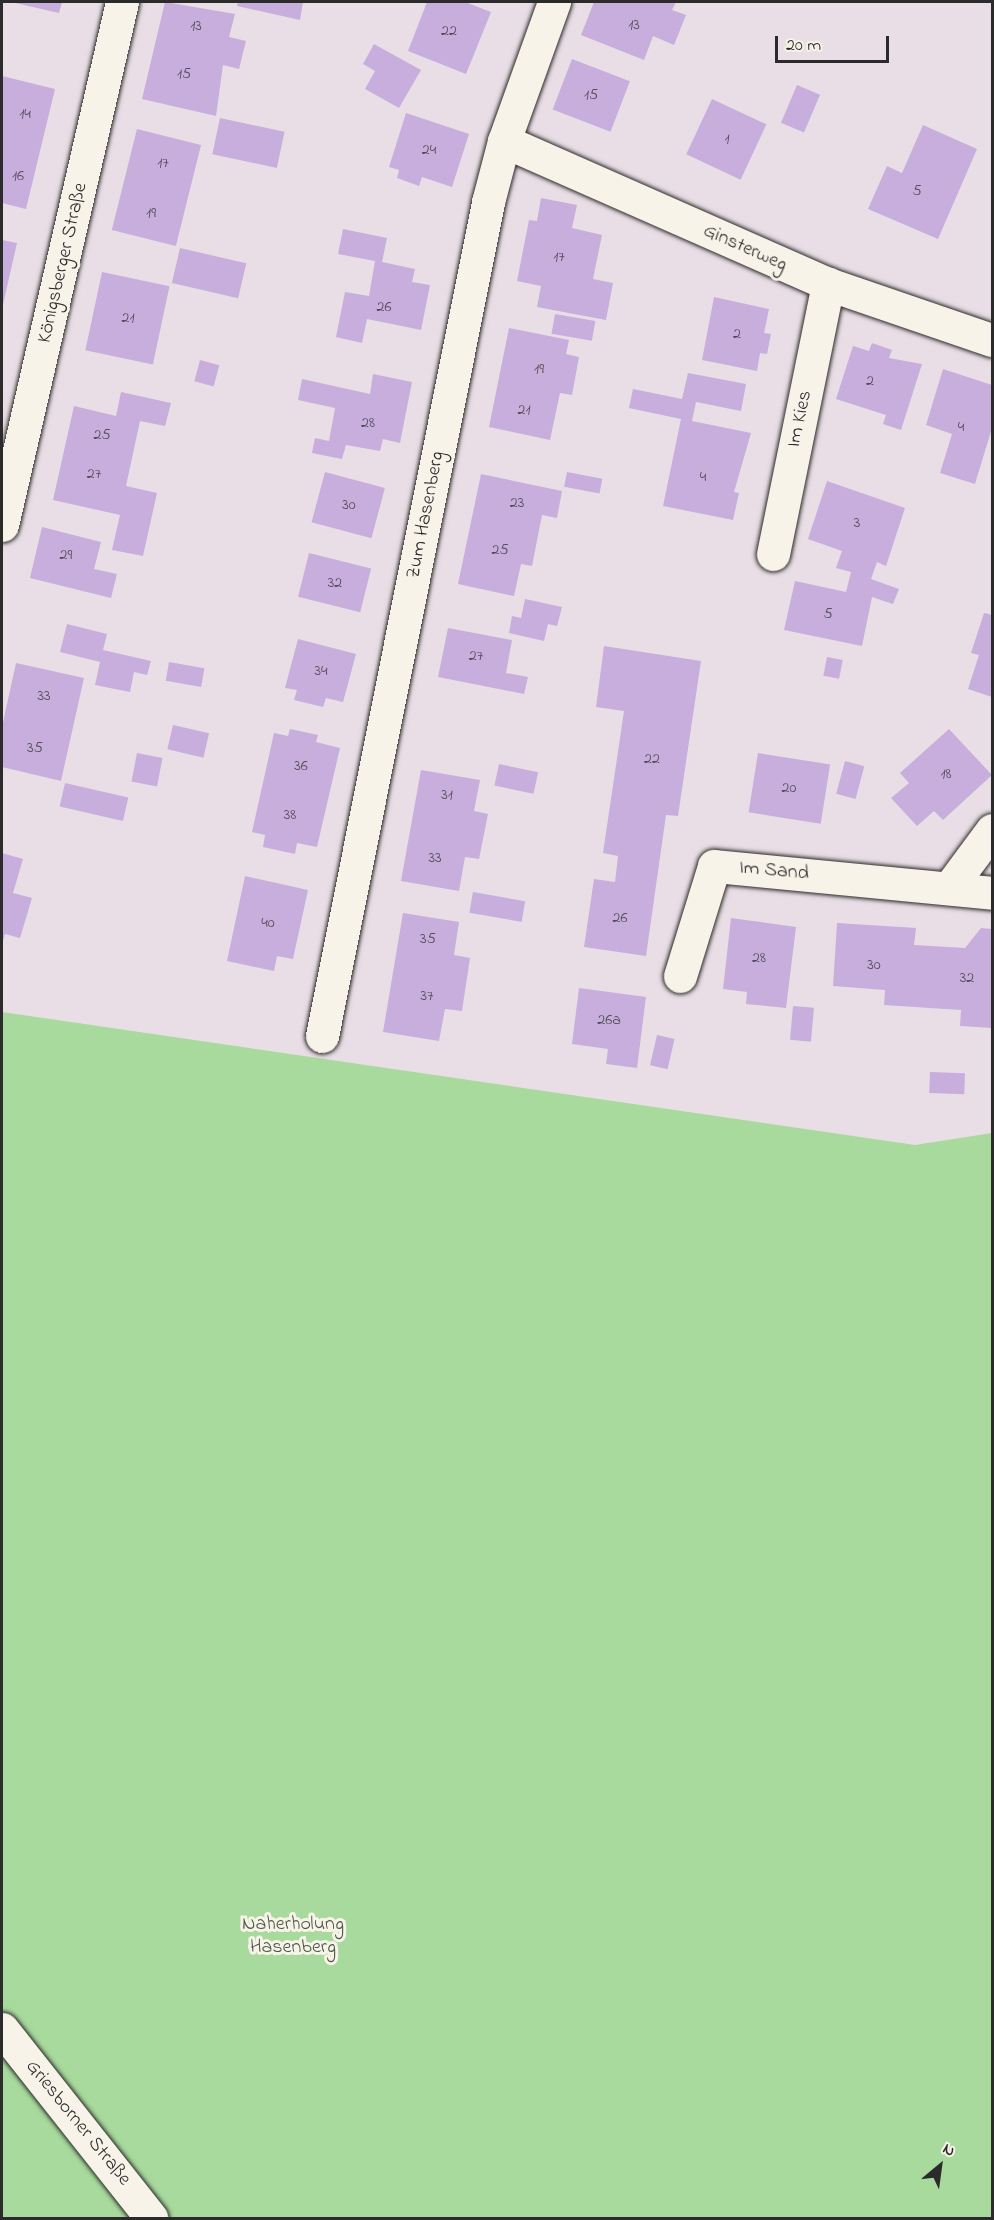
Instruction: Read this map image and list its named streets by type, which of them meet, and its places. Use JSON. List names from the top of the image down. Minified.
{"streets":{"street":["Ginsterweg","Königsberger Straße","Im Kies","Zum Hasenberg","Im Sand","Griesborner Straße"]},"crossings":[["Ginsterweg","Im Kies"],["Ginsterweg","Zum Hasenberg"]],"parks":["Naherholung Hasenberg"],"house_numbers":["13","13","22","15","15","14","1","24","17","16","5","19","17","26","21","2","19","2","21","28","4","25","27","4","23","30","3","25","29","32","5","27","34","33","35","22","36","18","20","31","38","33","26","40","35","28","30","32","37","26a"],"scale_bar":"20 m","north":"top right"}
